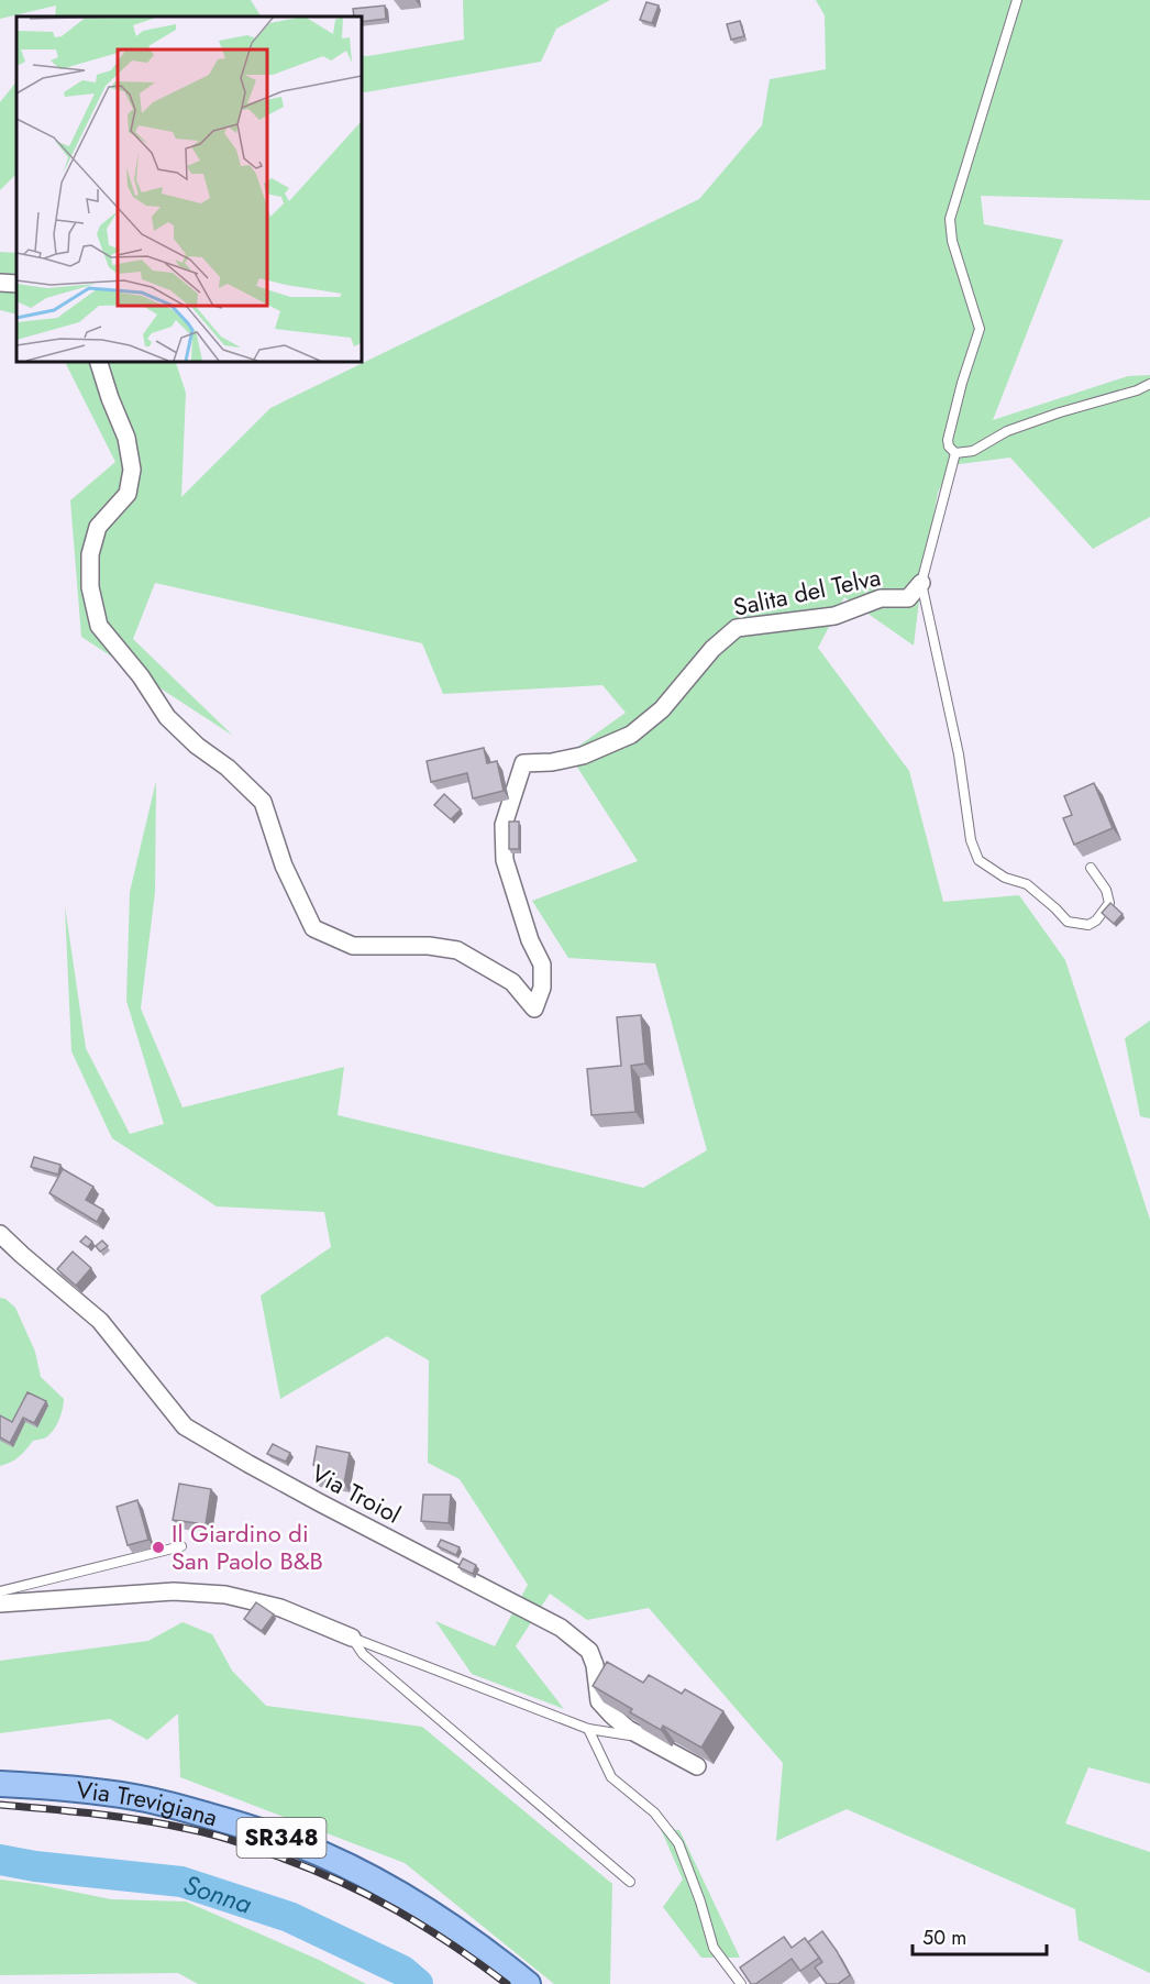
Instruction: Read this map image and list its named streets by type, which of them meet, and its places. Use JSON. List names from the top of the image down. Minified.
{"streets":{"main road":["Via Trevigiana","SR348"],"street":["Salita del Telva","Via Troiol"]},"water":["Sonna"],"places":["Il Giardino di San Paolo B&B"],"scale_bar":"50 m"}
